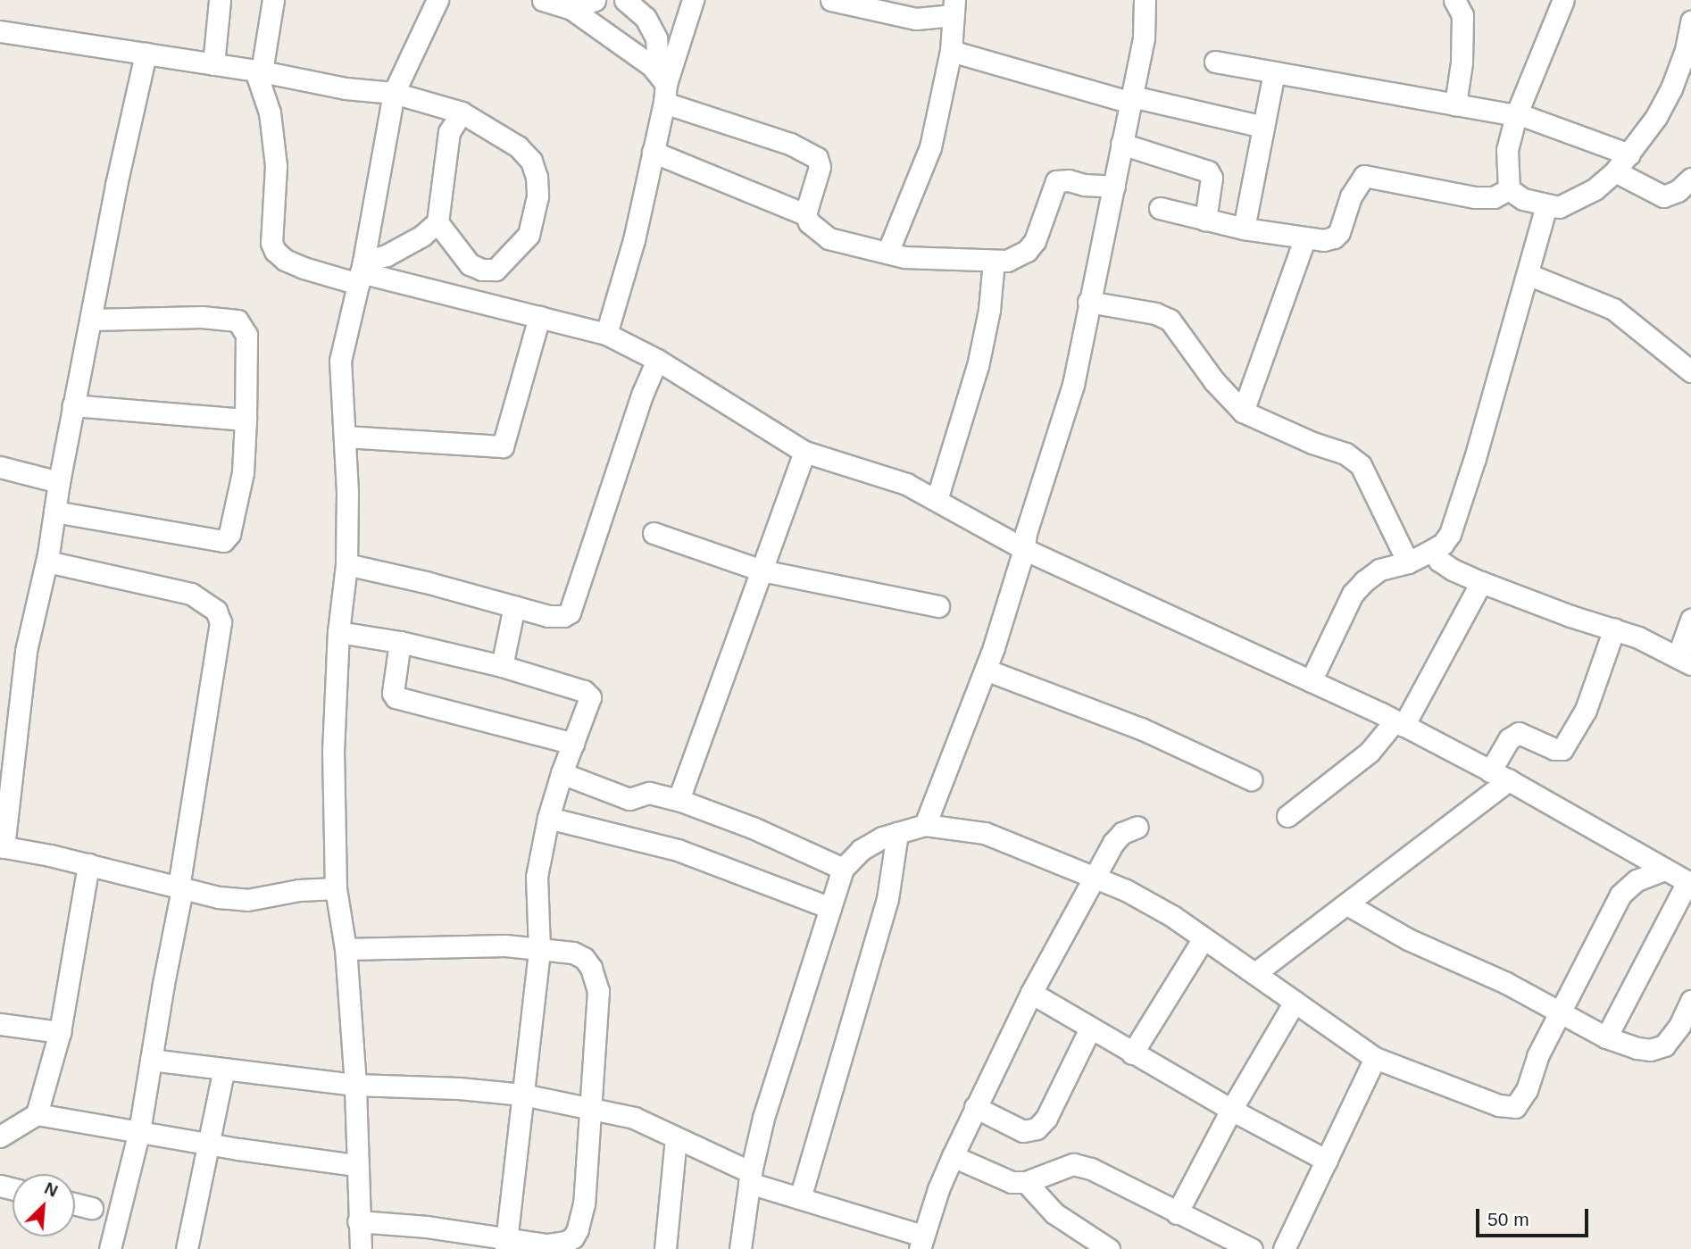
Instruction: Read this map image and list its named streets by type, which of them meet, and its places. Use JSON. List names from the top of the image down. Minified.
{"scale_bar":"50 m","north":"top right"}
